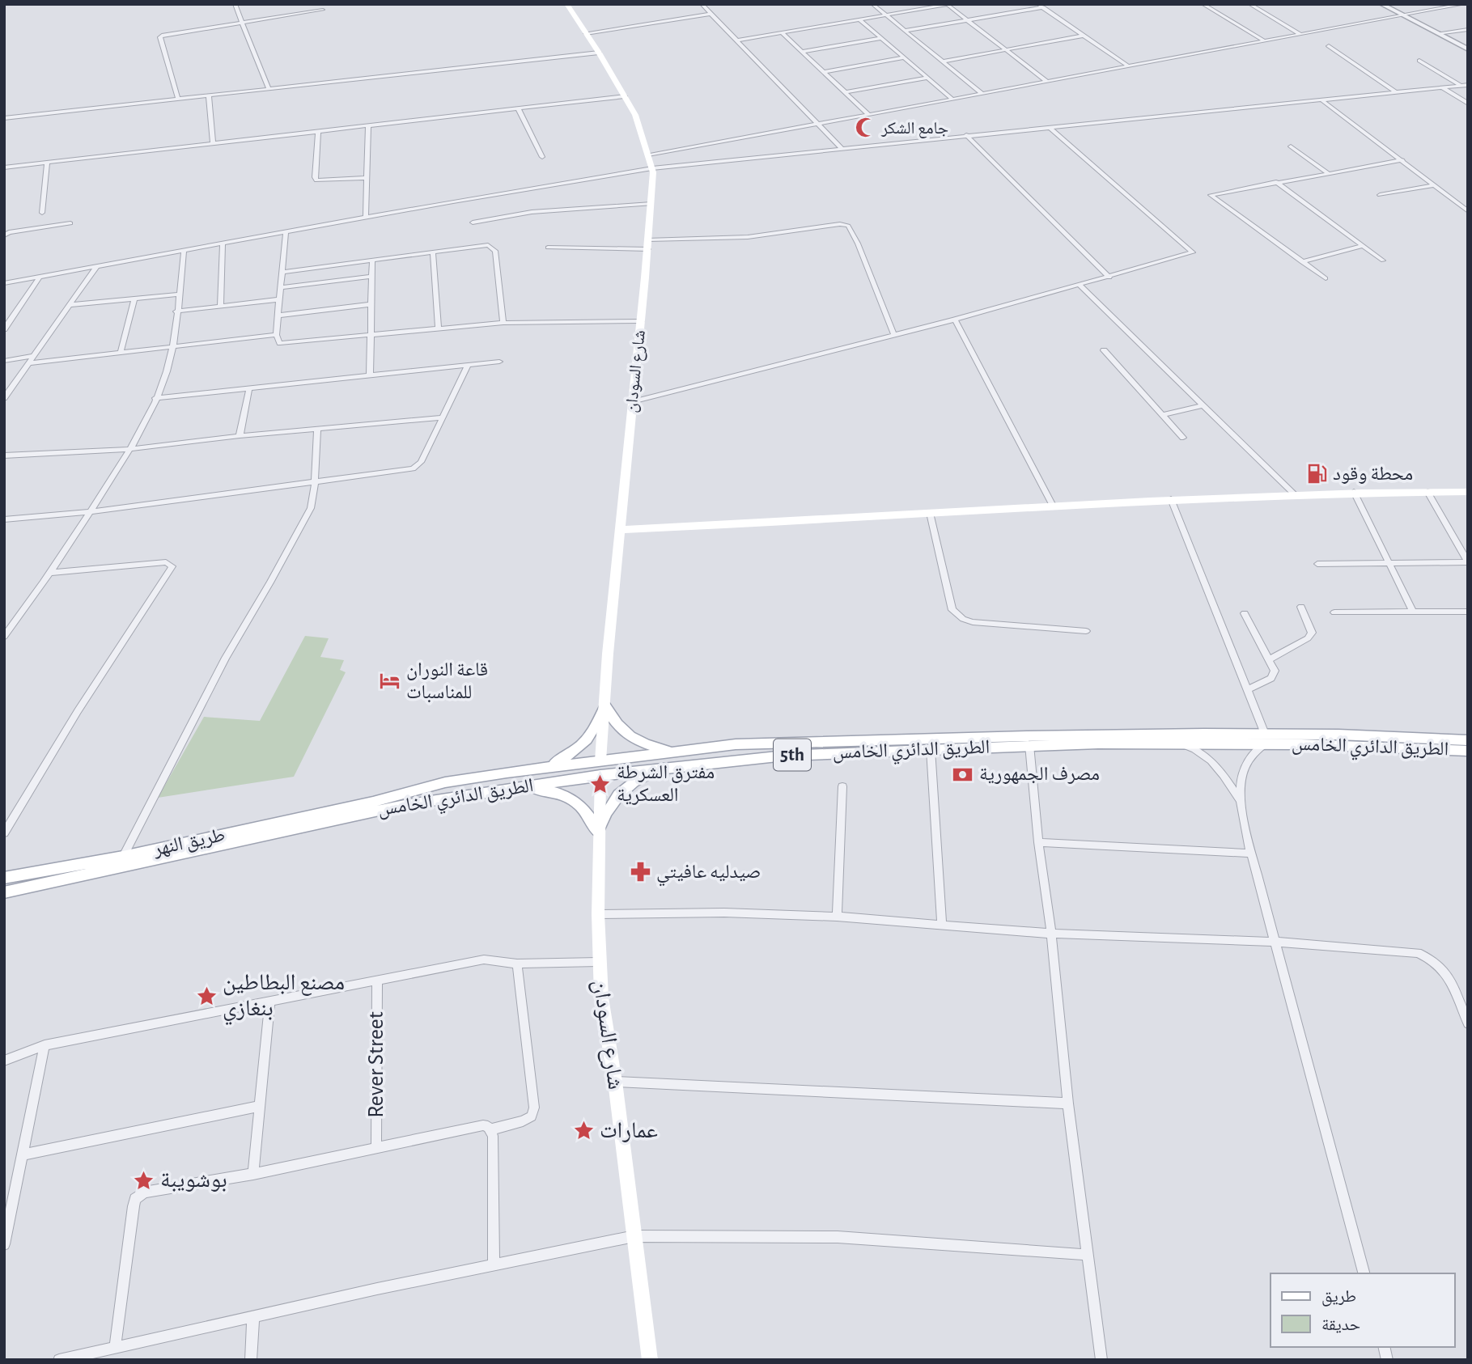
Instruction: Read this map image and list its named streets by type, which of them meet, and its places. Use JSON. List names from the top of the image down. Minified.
{"streets":{"main road":["شارع السودان","الطريق الدائري الخامس","5th","طريق النهر"],"street":["Rever Street"]},"crossings":[["شارع السودان","الطريق الدائري الخامس"],["الطريق الدائري الخامس","طريق النهر"]],"places":{"mosque":["جامع الشكر"],"fuel station":["محطة وقود"],"hotel":["قاعة النوران للمناسبات"],"bank":["مصرف الجمهورية"],"place":["مفترق الشرطة العسكرية","مصنع البطاطين بنغازي","عمارات","بوشويبة"],"pharmacy":["صيدليه عافيتي"]},"legend":["طريق","حديقة"]}
